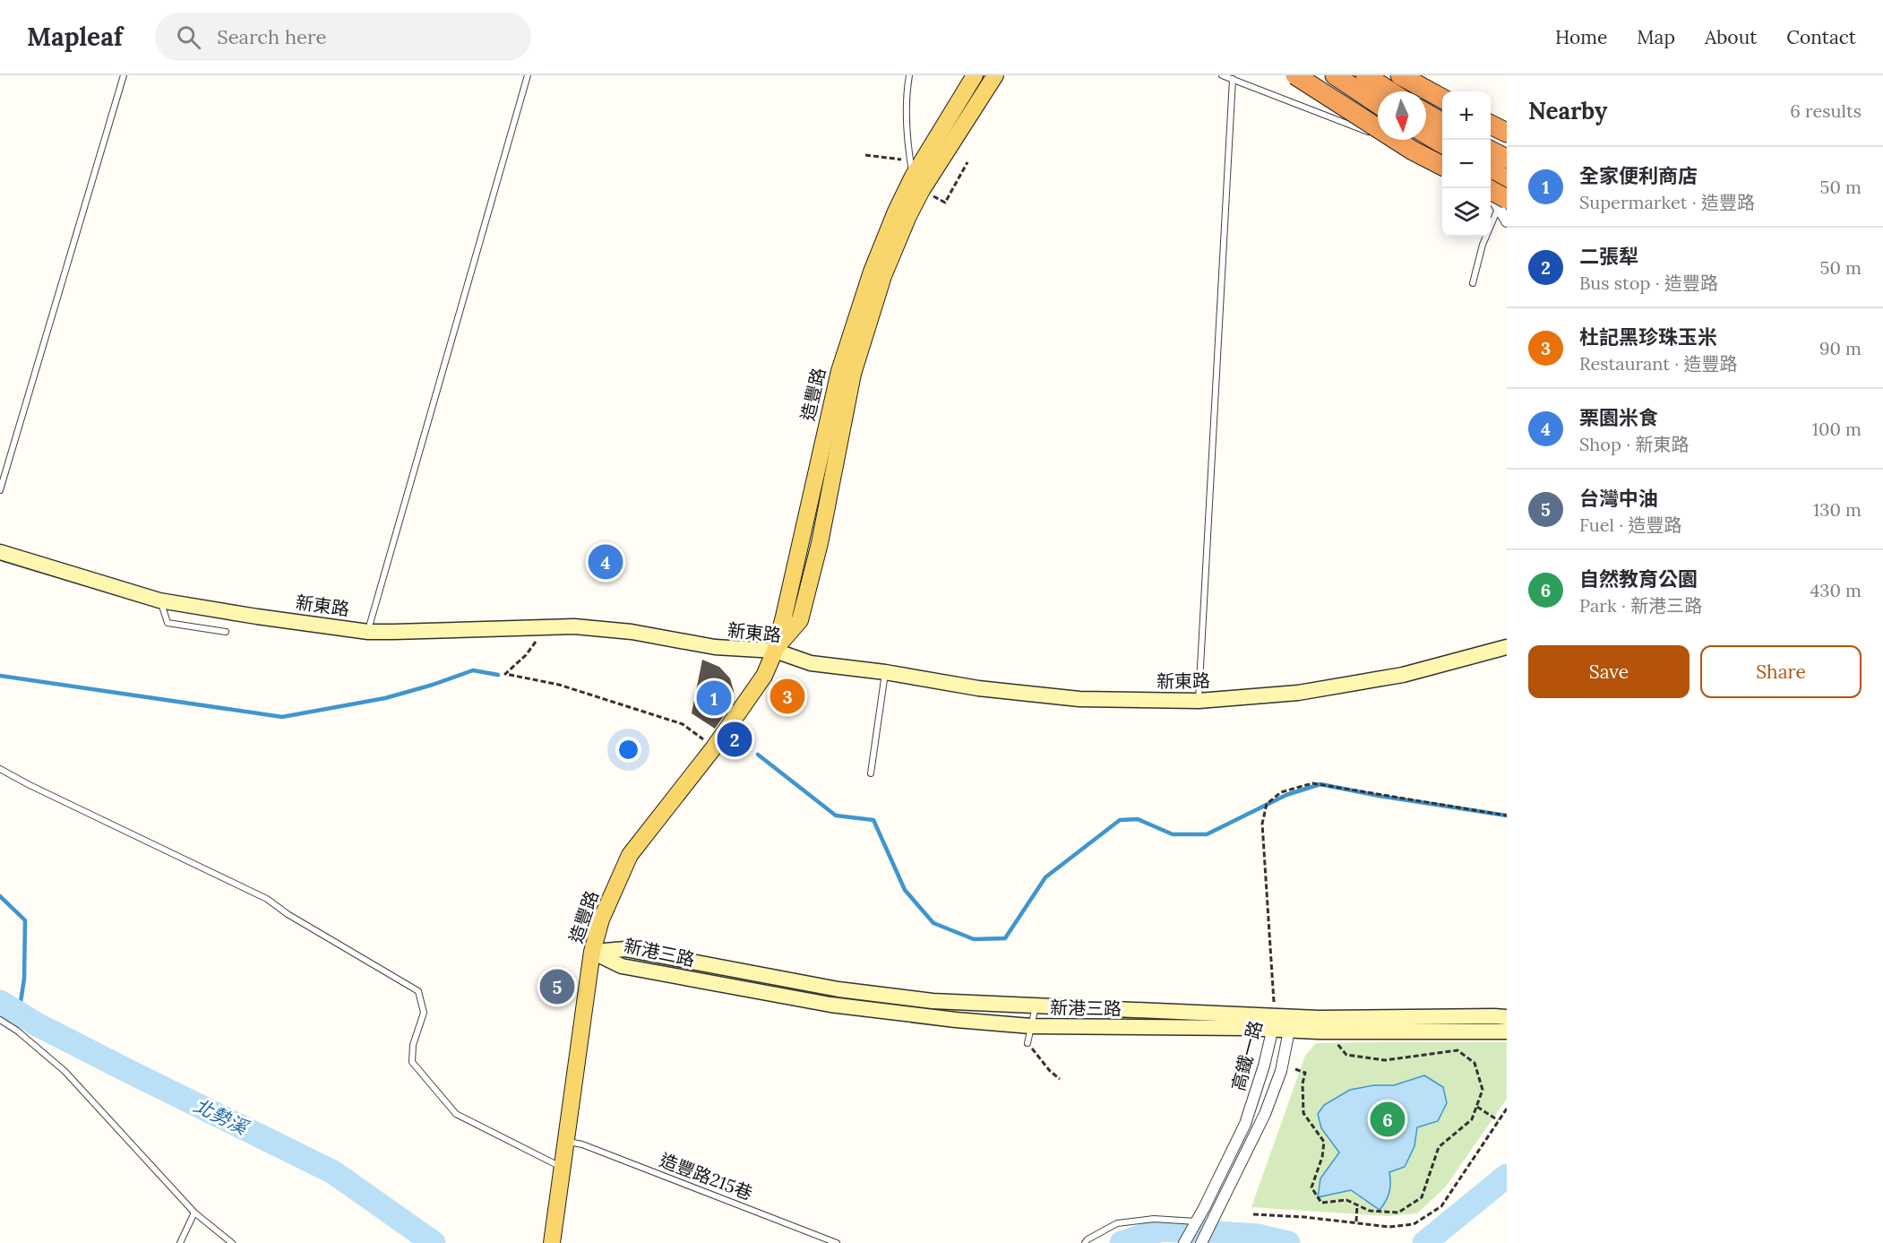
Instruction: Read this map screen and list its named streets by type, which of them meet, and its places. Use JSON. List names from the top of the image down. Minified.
{"streets":{"main road":["造豐路"],"street":["新東路","新港三路","高鐵一路"],"lane":["造豐路215巷"]},"crossings":[["造豐路","新東路"],["造豐路","新港三路"],["造豐路","造豐路215巷"],["新港三路","高鐵一路"]],"water":["北勢溪"],"north":"bottom","page":{"header":"Mapleaf","search":"Search here","nav":["Home","Map","About","Contact"],"heading":["Nearby","6 results"],"map_buttons":["+","−"],"list":[{"mark":"1","name":"全家便利商店","note":"Supermarket · 造豐路","value":"50 m"},{"mark":"2","name":"二張犁","note":"Bus stop · 造豐路","value":"50 m"},{"mark":"3","name":"杜記黑珍珠玉米","note":"Restaurant · 造豐路","value":"90 m"},{"mark":"4","name":"栗園米食","note":"Shop · 新東路","value":"100 m"},{"mark":"5","name":"台灣中油","note":"Fuel · 造豐路","value":"130 m"},{"mark":"6","name":"自然教育公園","note":"Park · 新港三路","value":"430 m"}],"pins":["4","3","1","2","5","6"],"buttons":["Save","Share"]}}
